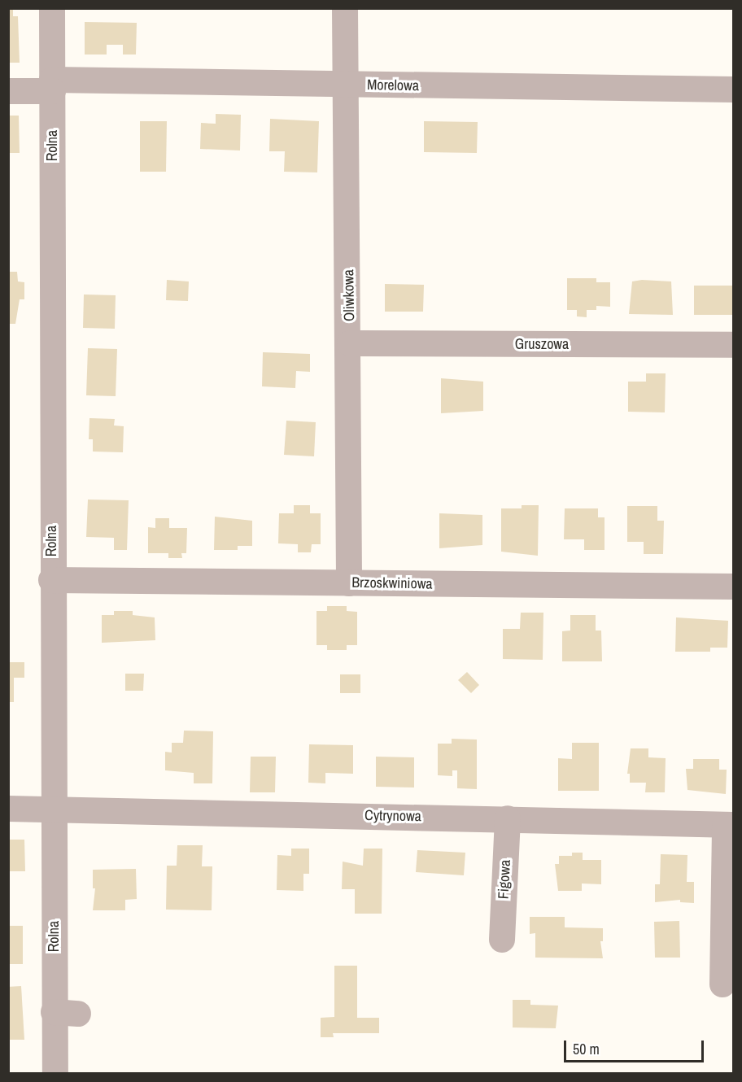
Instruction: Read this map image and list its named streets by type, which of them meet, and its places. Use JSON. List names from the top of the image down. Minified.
{"streets":{"street":["Morelowa","Rolna","Oliwkowa","Gruszowa","Brzoskwiniowa","Cytrynowa","Figowa"]},"crossings":[["Morelowa","Rolna"],["Morelowa","Oliwkowa"],["Rolna","Brzoskwiniowa"],["Rolna","Cytrynowa"],["Oliwkowa","Gruszowa"],["Oliwkowa","Brzoskwiniowa"],["Cytrynowa","Figowa"]],"scale_bar":"50 m"}
